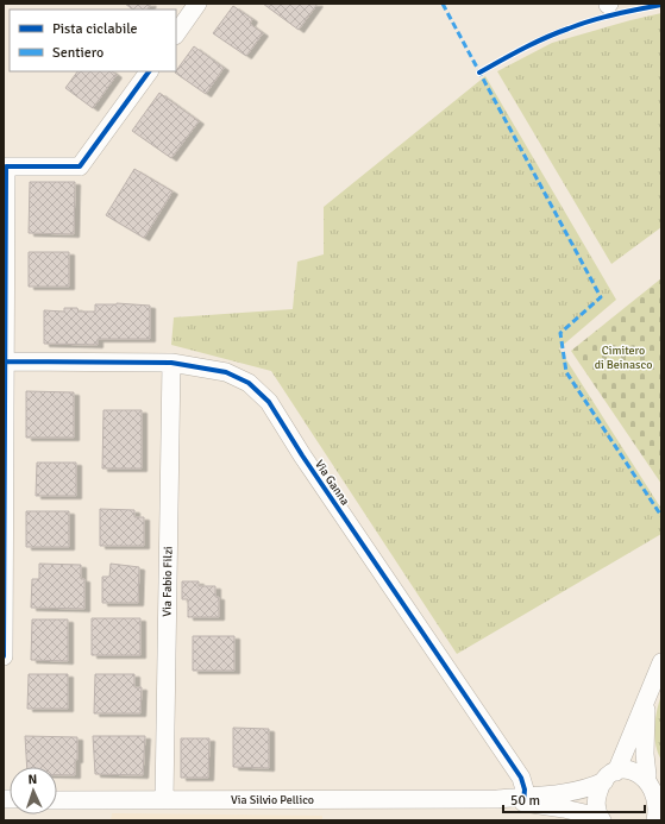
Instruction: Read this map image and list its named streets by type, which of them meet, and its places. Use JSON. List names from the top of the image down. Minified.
{"streets":{"street":["Via Ganna","Via Fabio Filzi","Via Silvio Pellico"]},"crossings":[["Via Ganna","Via Fabio Filzi"],["Via Ganna","Via Silvio Pellico"],["Via Fabio Filzi","Via Silvio Pellico"]],"parks":["Cimitero di Beinasco"],"legend":["Pista ciclabile","Sentiero"],"scale_bar":"50 m","north":"top"}
